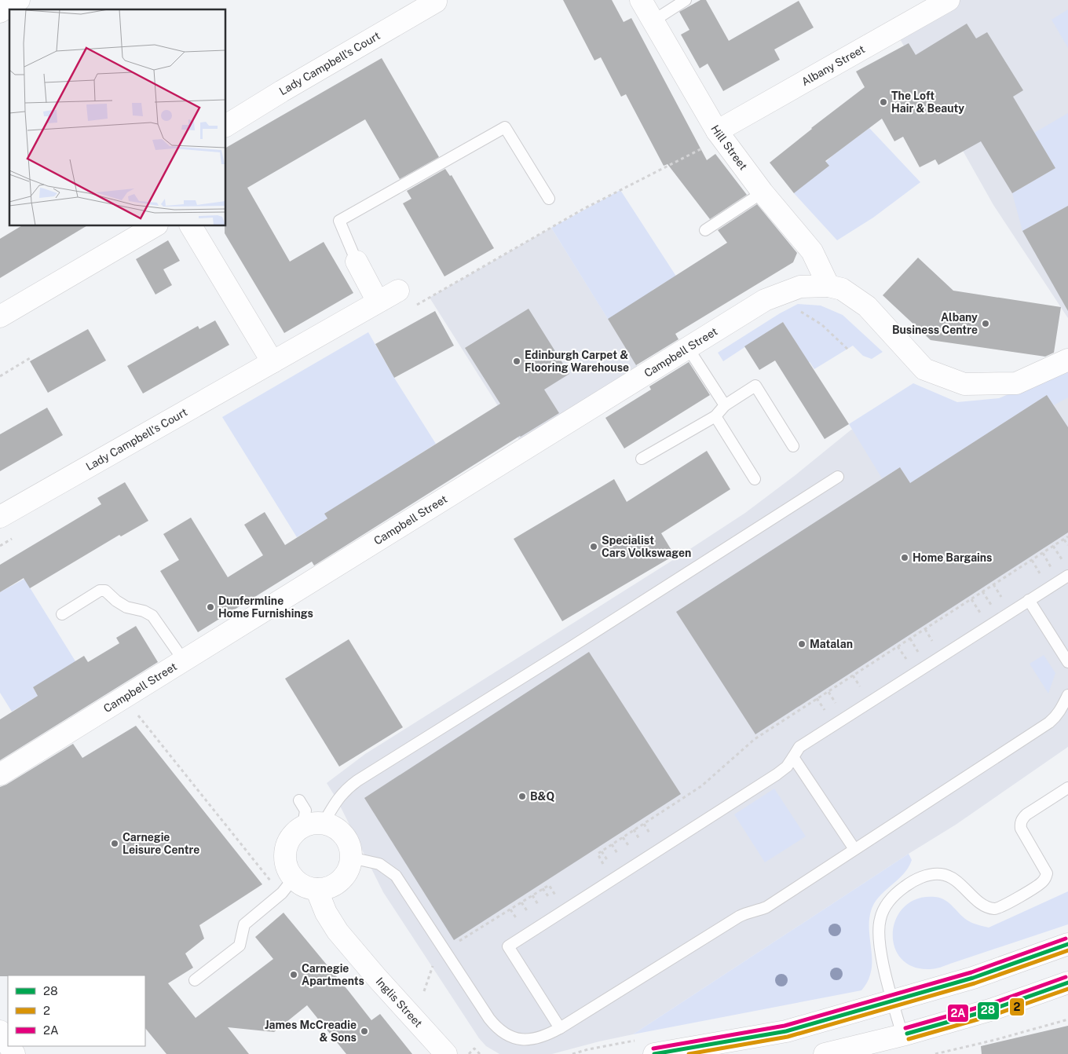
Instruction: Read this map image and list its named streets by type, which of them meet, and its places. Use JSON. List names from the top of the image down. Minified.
{"streets":{"street":["Lady Campbell's Court","Albany Street","Hill Street","Campbell Street","Inglis Street"]},"crossings":[["Albany Street","Hill Street"],["Hill Street","Campbell Street"]],"places":["The Loft Hair & Beauty","Albany Business Centre","Edinburgh Carpet & Flooring Warehouse","Specialist Cars Volkswagen","Home Bargains","Dunfermline Home Furnishings","Matalan","B&Q","Carnegie Leisure Centre","Carnegie Apartments","James McCreadie & Sons"],"lines":["transit line 2A","transit line 28","transit line 2"],"legend":["28","2","2A"]}
